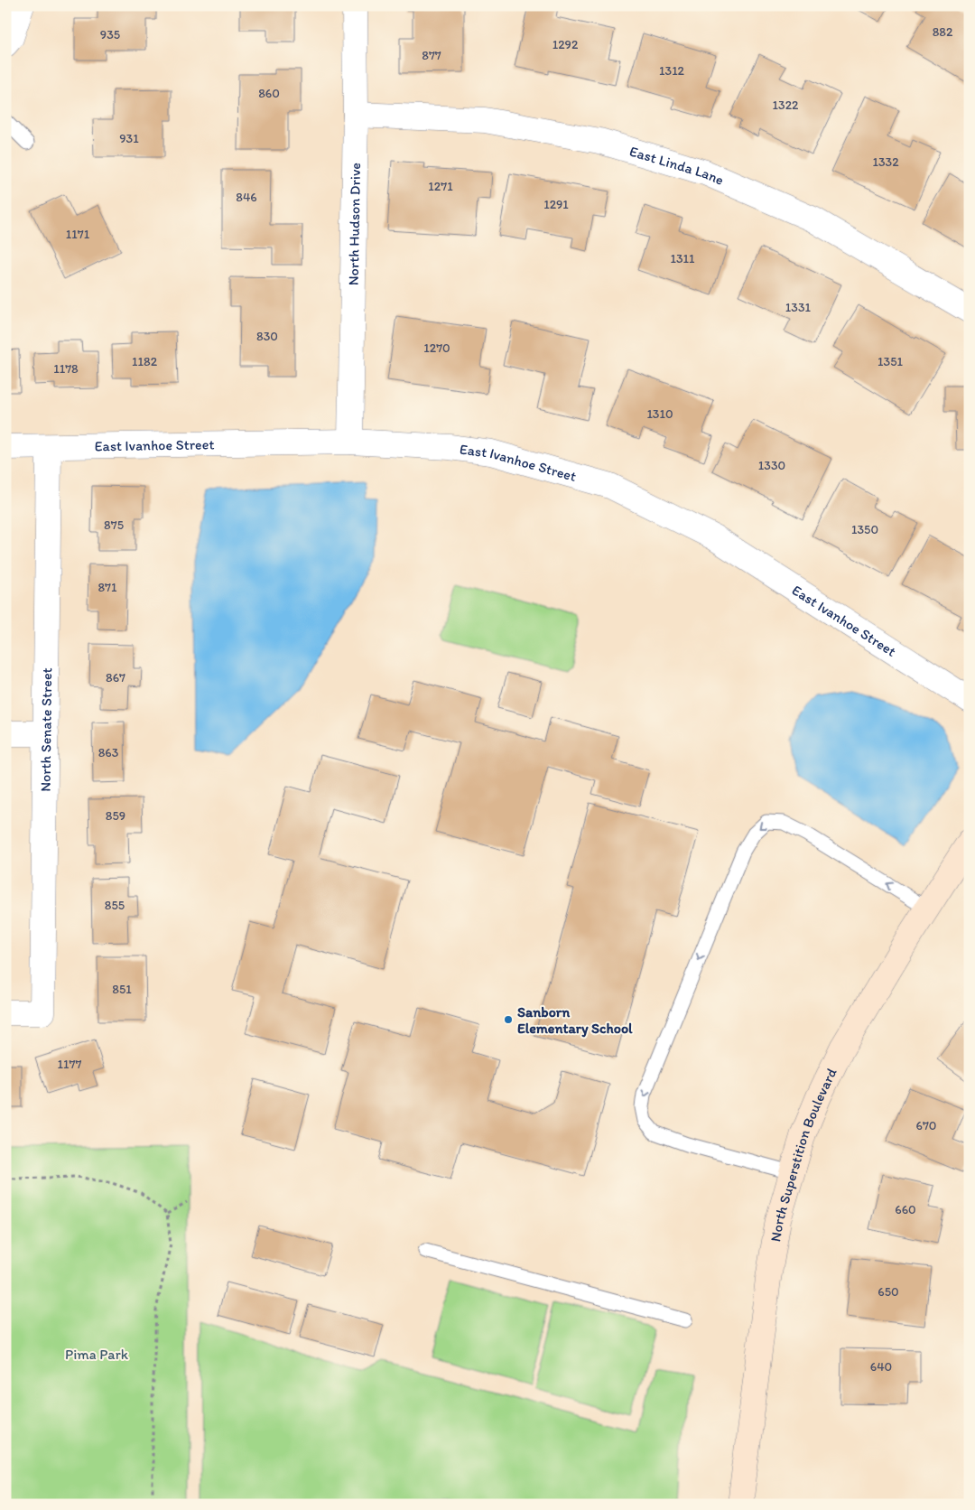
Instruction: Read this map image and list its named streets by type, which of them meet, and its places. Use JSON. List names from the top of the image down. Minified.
{"streets":{"street":["East Linda Lane","North Hudson Drive","East Ivanhoe Street","North Senate Street","North Superstition Boulevard"]},"crossings":[["East Linda Lane","North Hudson Drive"],["North Hudson Drive","East Ivanhoe Street"],["East Ivanhoe Street","North Senate Street"]],"parks":["Pima Park"],"places":["Sanborn Elementary School"],"house_numbers":["882","935","1292","877","1312","860","1322","931","1332","1271","846","1291","1171","1311","1331","830","1270","1182","1351","1178","1310","1330","875","1350","871","867","863","859","855","851","1177","670","660","650","640"]}
